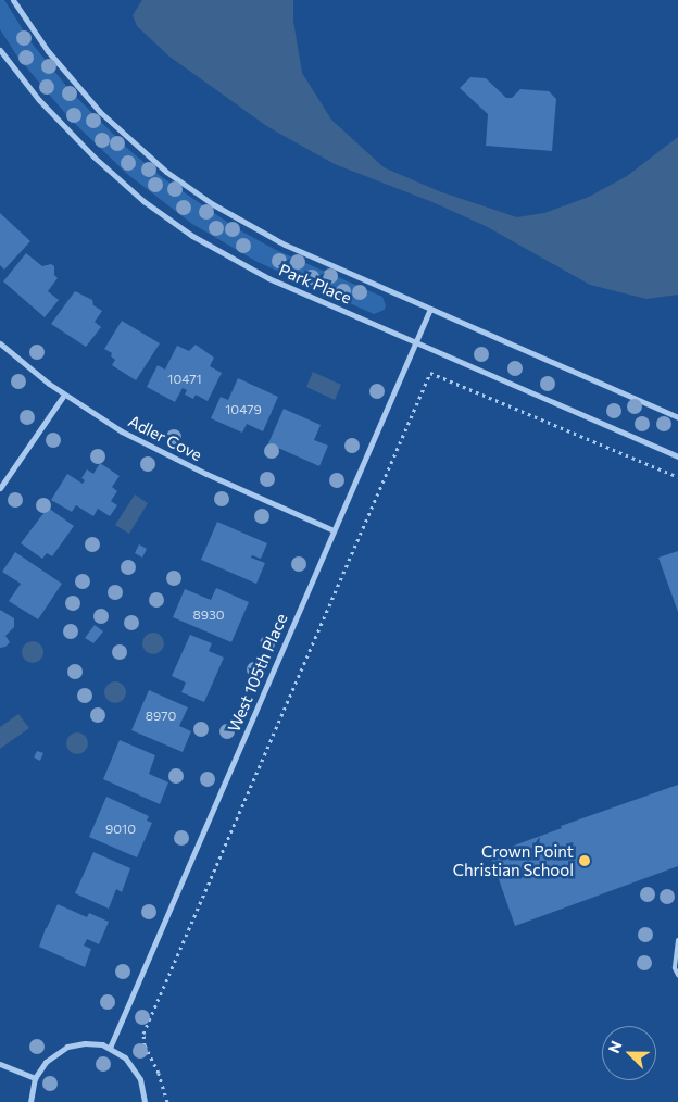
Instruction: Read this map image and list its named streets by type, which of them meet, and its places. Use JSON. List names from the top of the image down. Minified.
{"streets":{"street":["Park Place","Adler Cove","West 105th Place"]},"crossings":[["Park Place","West 105th Place"],["Adler Cove","West 105th Place"]],"places":["Crown Point Christian School"],"house_numbers":["10471","10479","8930","8970","9010"],"north":"top left"}
